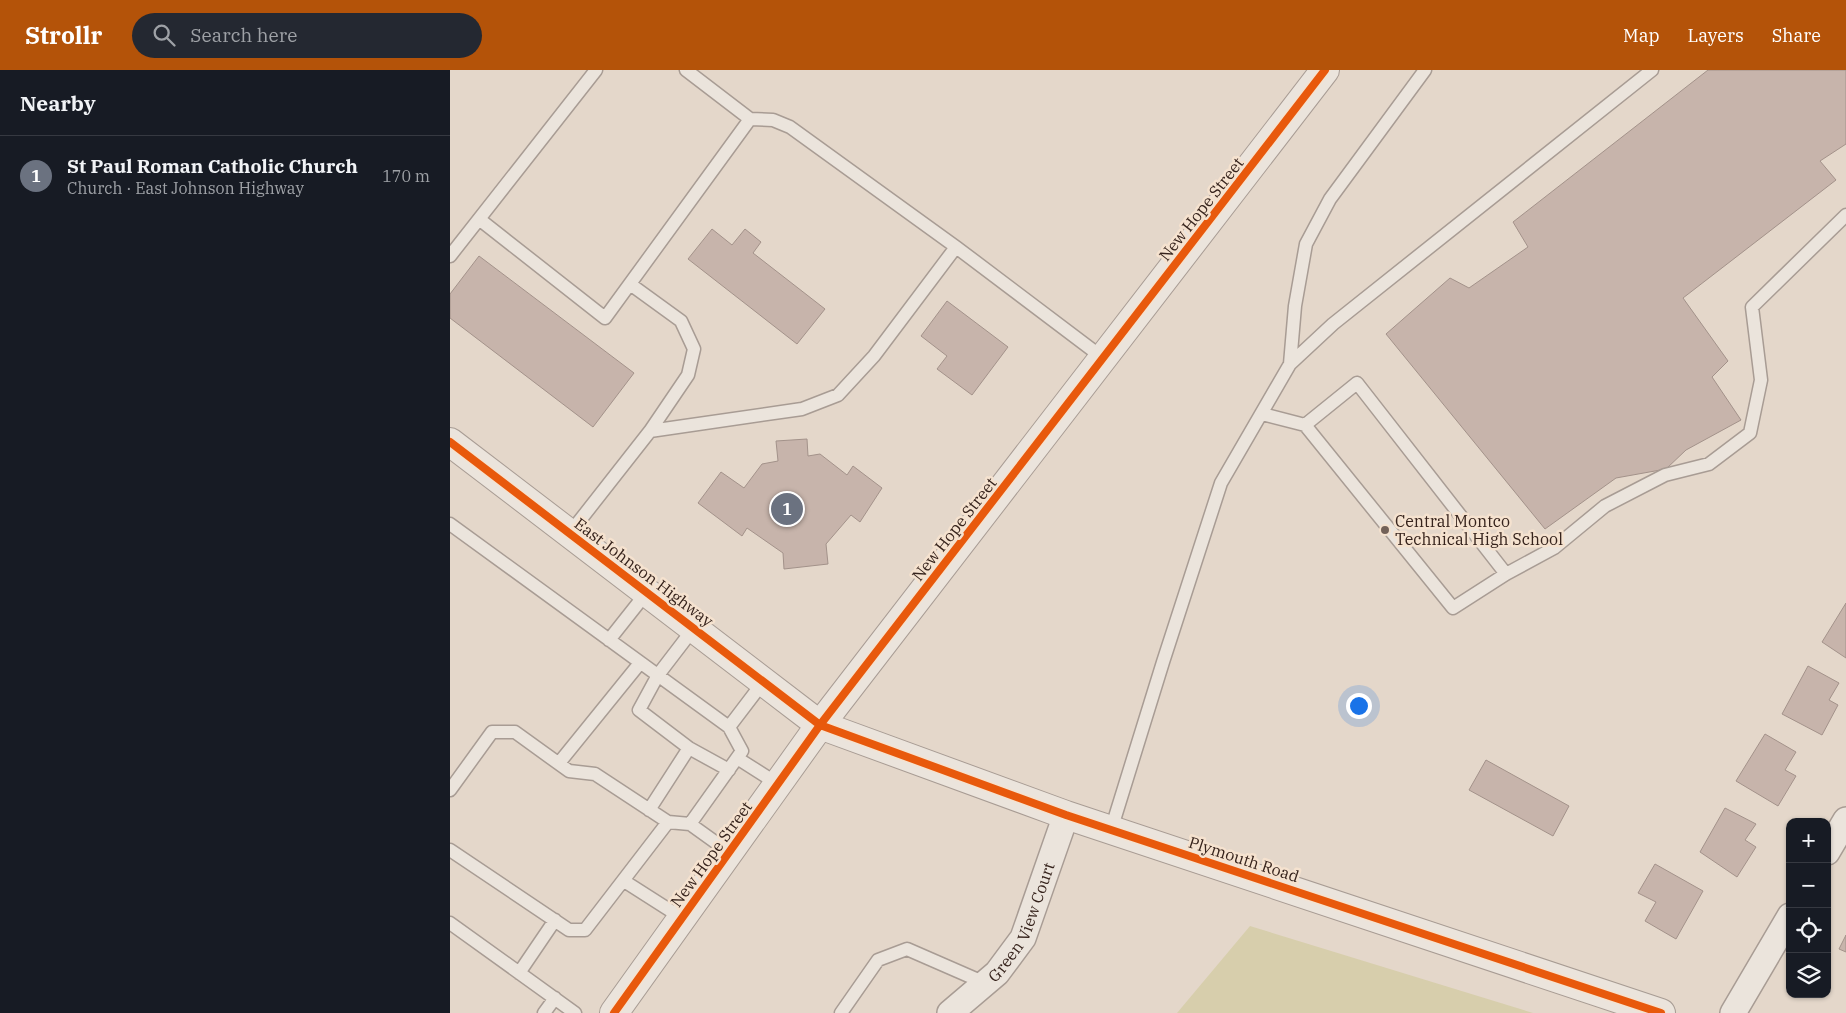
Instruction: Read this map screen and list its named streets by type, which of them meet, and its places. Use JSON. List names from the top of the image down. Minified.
{"streets":{"street":["New Hope Street","East Johnson Highway","Plymouth Road","Green View Court"]},"crossings":[["New Hope Street","East Johnson Highway"],["New Hope Street","Plymouth Road"],["East Johnson Highway","Plymouth Road"],["Plymouth Road","Green View Court"]],"places":["Central Montco Technical High School"],"page":{"header":"Strollr","search":"Search here","nav":["Map","Layers","Share"],"heading":"Nearby","list":[{"mark":"1","name":"St Paul Roman Catholic Church","note":"Church · East Johnson Highway","value":"170 m"}],"pins":"1","map_buttons":["+","−"]}}
